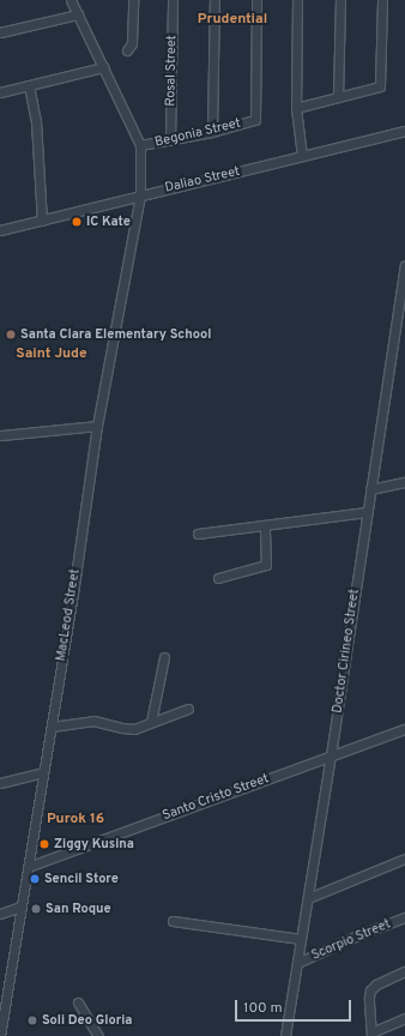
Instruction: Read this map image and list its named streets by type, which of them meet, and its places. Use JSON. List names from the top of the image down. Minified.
{"streets":{"street":["Rosal Street","Begonia Street","Daliao Street","MacLeod Street","Doctor Cirineo Street","Santo Cristo Street","Scorpio Street"]},"crossings":[["Rosal Street","Begonia Street"],["Begonia Street","MacLeod Street"],["Daliao Street","MacLeod Street"],["MacLeod Street","Santo Cristo Street"],["Doctor Cirineo Street","Santo Cristo Street"],["Doctor Cirineo Street","Scorpio Street"]],"districts":["Prudential","Saint Jude","Purok 16"],"places":["IC Kate","Santa Clara Elementary School","Ziggy Kusina","Sencil Store","San Roque","Soli Deo Gloria"],"scale_bar":"100 m"}
